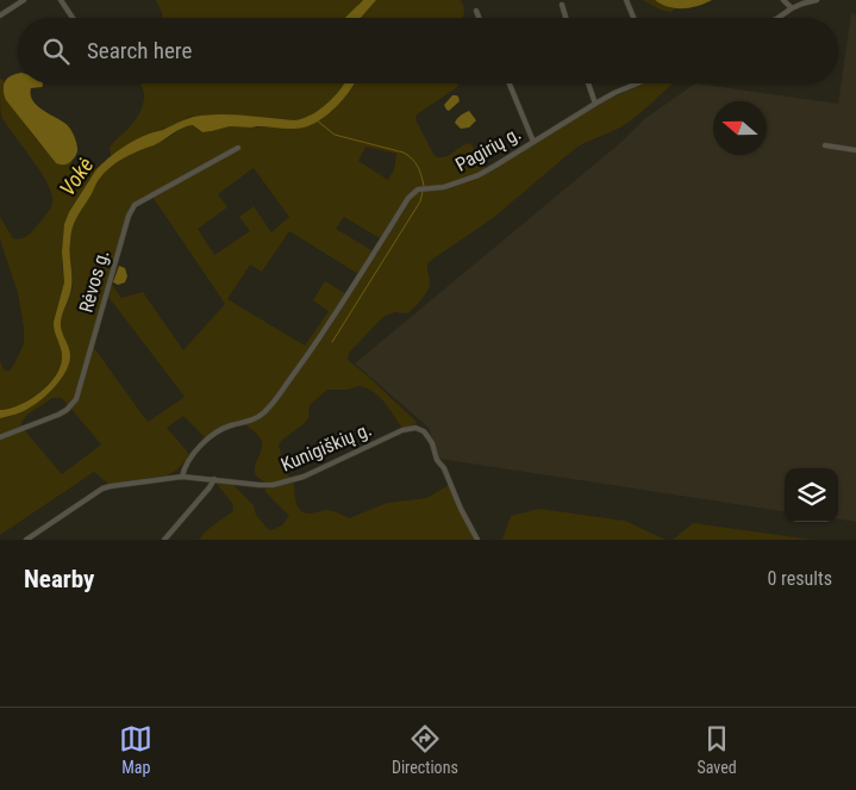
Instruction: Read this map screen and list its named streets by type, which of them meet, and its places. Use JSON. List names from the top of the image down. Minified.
{"streets":{"street":["Pagirių g.","Rėvos g.","Kunigiškių g."]},"crossings":[["Pagirių g.","Kunigiškių g."]],"water":["Vokė"],"north":"left","page":{"search":"Search here","heading":["Nearby","0 results"],"nav":["Map","Directions","Saved"]}}
